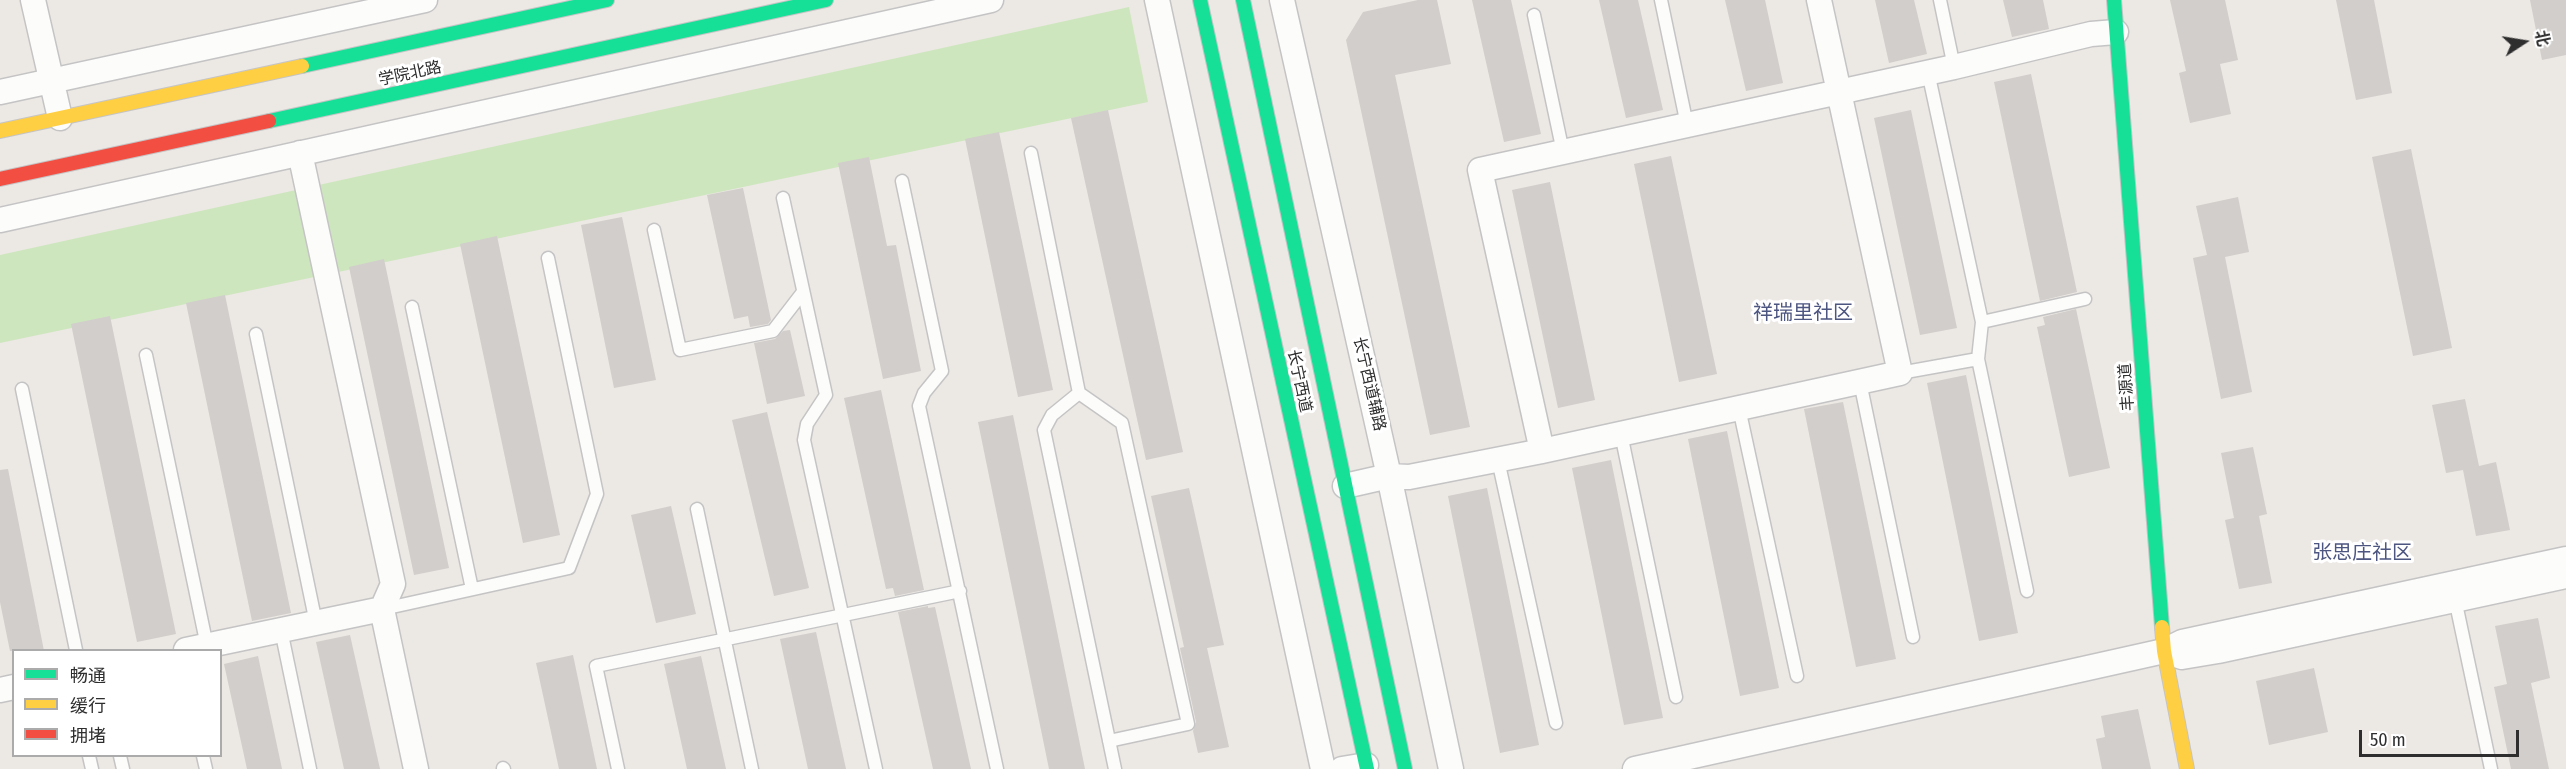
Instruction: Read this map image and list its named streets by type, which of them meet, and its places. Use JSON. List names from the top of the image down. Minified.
{"streets":{"main road":["学院北路","长宁西道","丰源道"],"street":["长宁西道辅路"]},"districts":["祥瑞里社区","张思庄社区"],"legend":["畅通","缓行","拥堵"],"scale_bar":"50 m","north":"right"}
